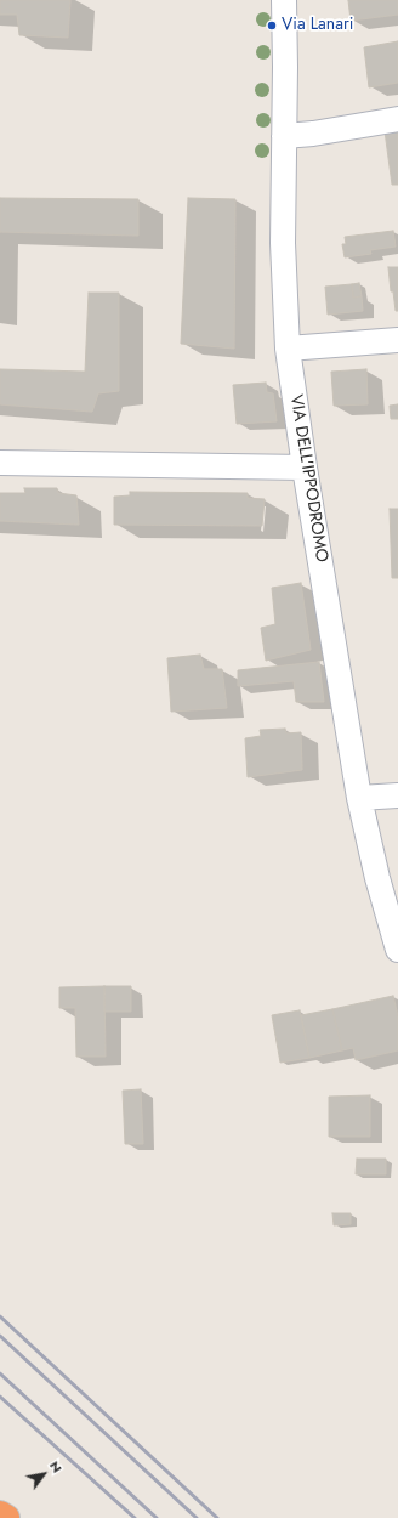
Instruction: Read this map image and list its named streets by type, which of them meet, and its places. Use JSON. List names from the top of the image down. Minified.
{"streets":{"street":["VIA DELL'IPPODROMO"]},"places":["Via Lanari"],"north":"top right"}
